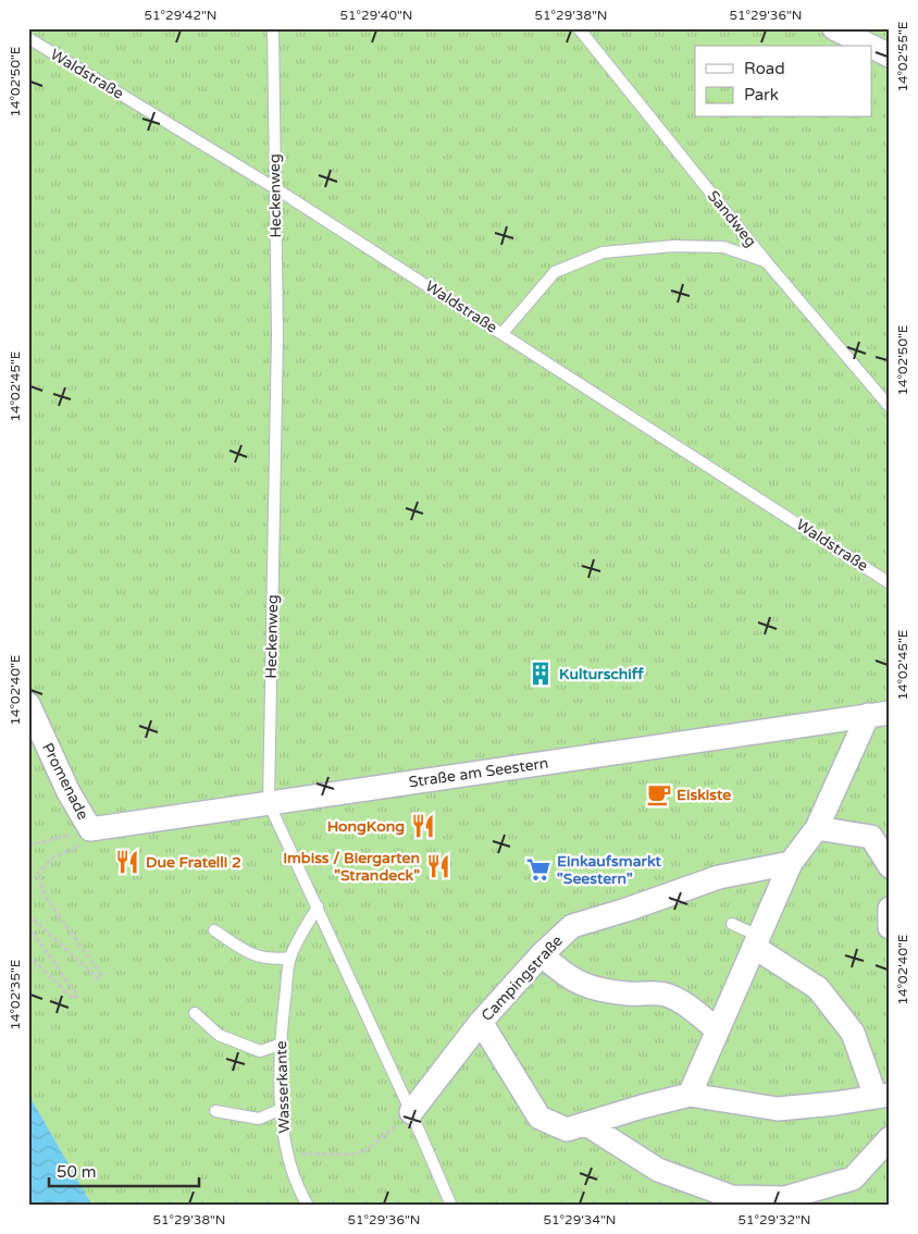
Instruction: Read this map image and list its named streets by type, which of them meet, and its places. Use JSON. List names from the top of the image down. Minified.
{"streets":{"street":["Straße am Seestern","Promenade","Campingstraße"],"lane":["Waldstraße","Heckenweg","Sandweg","Wasserkante"]},"crossings":[["Waldstraße","Heckenweg"],["Heckenweg","Straße am Seestern"],["Heckenweg","Campingstraße"],["Heckenweg","Wasserkante"],["Straße am Seestern","Promenade"]],"places":{"building":["Kulturschiff"],"cafe":["Eiskiste"],"restaurant":["HongKong","Due Fratelli 2","Imbiss / Biergarten \"Strandeck\""],"supermarket":["Einkaufsmarkt \"Seestern\""]},"legend":["Road","Park"],"scale_bar":"50 m","coordinates":["51°29'42\"N","51°29'40\"N","51°29'38\"N","51°29'36\"N","14°02'55\"E","14°02'50\"E","14°02'45\"E","14°02'40\"E","14°02'35\"E","51°29'34\"N","51°29'32\"N"]}
